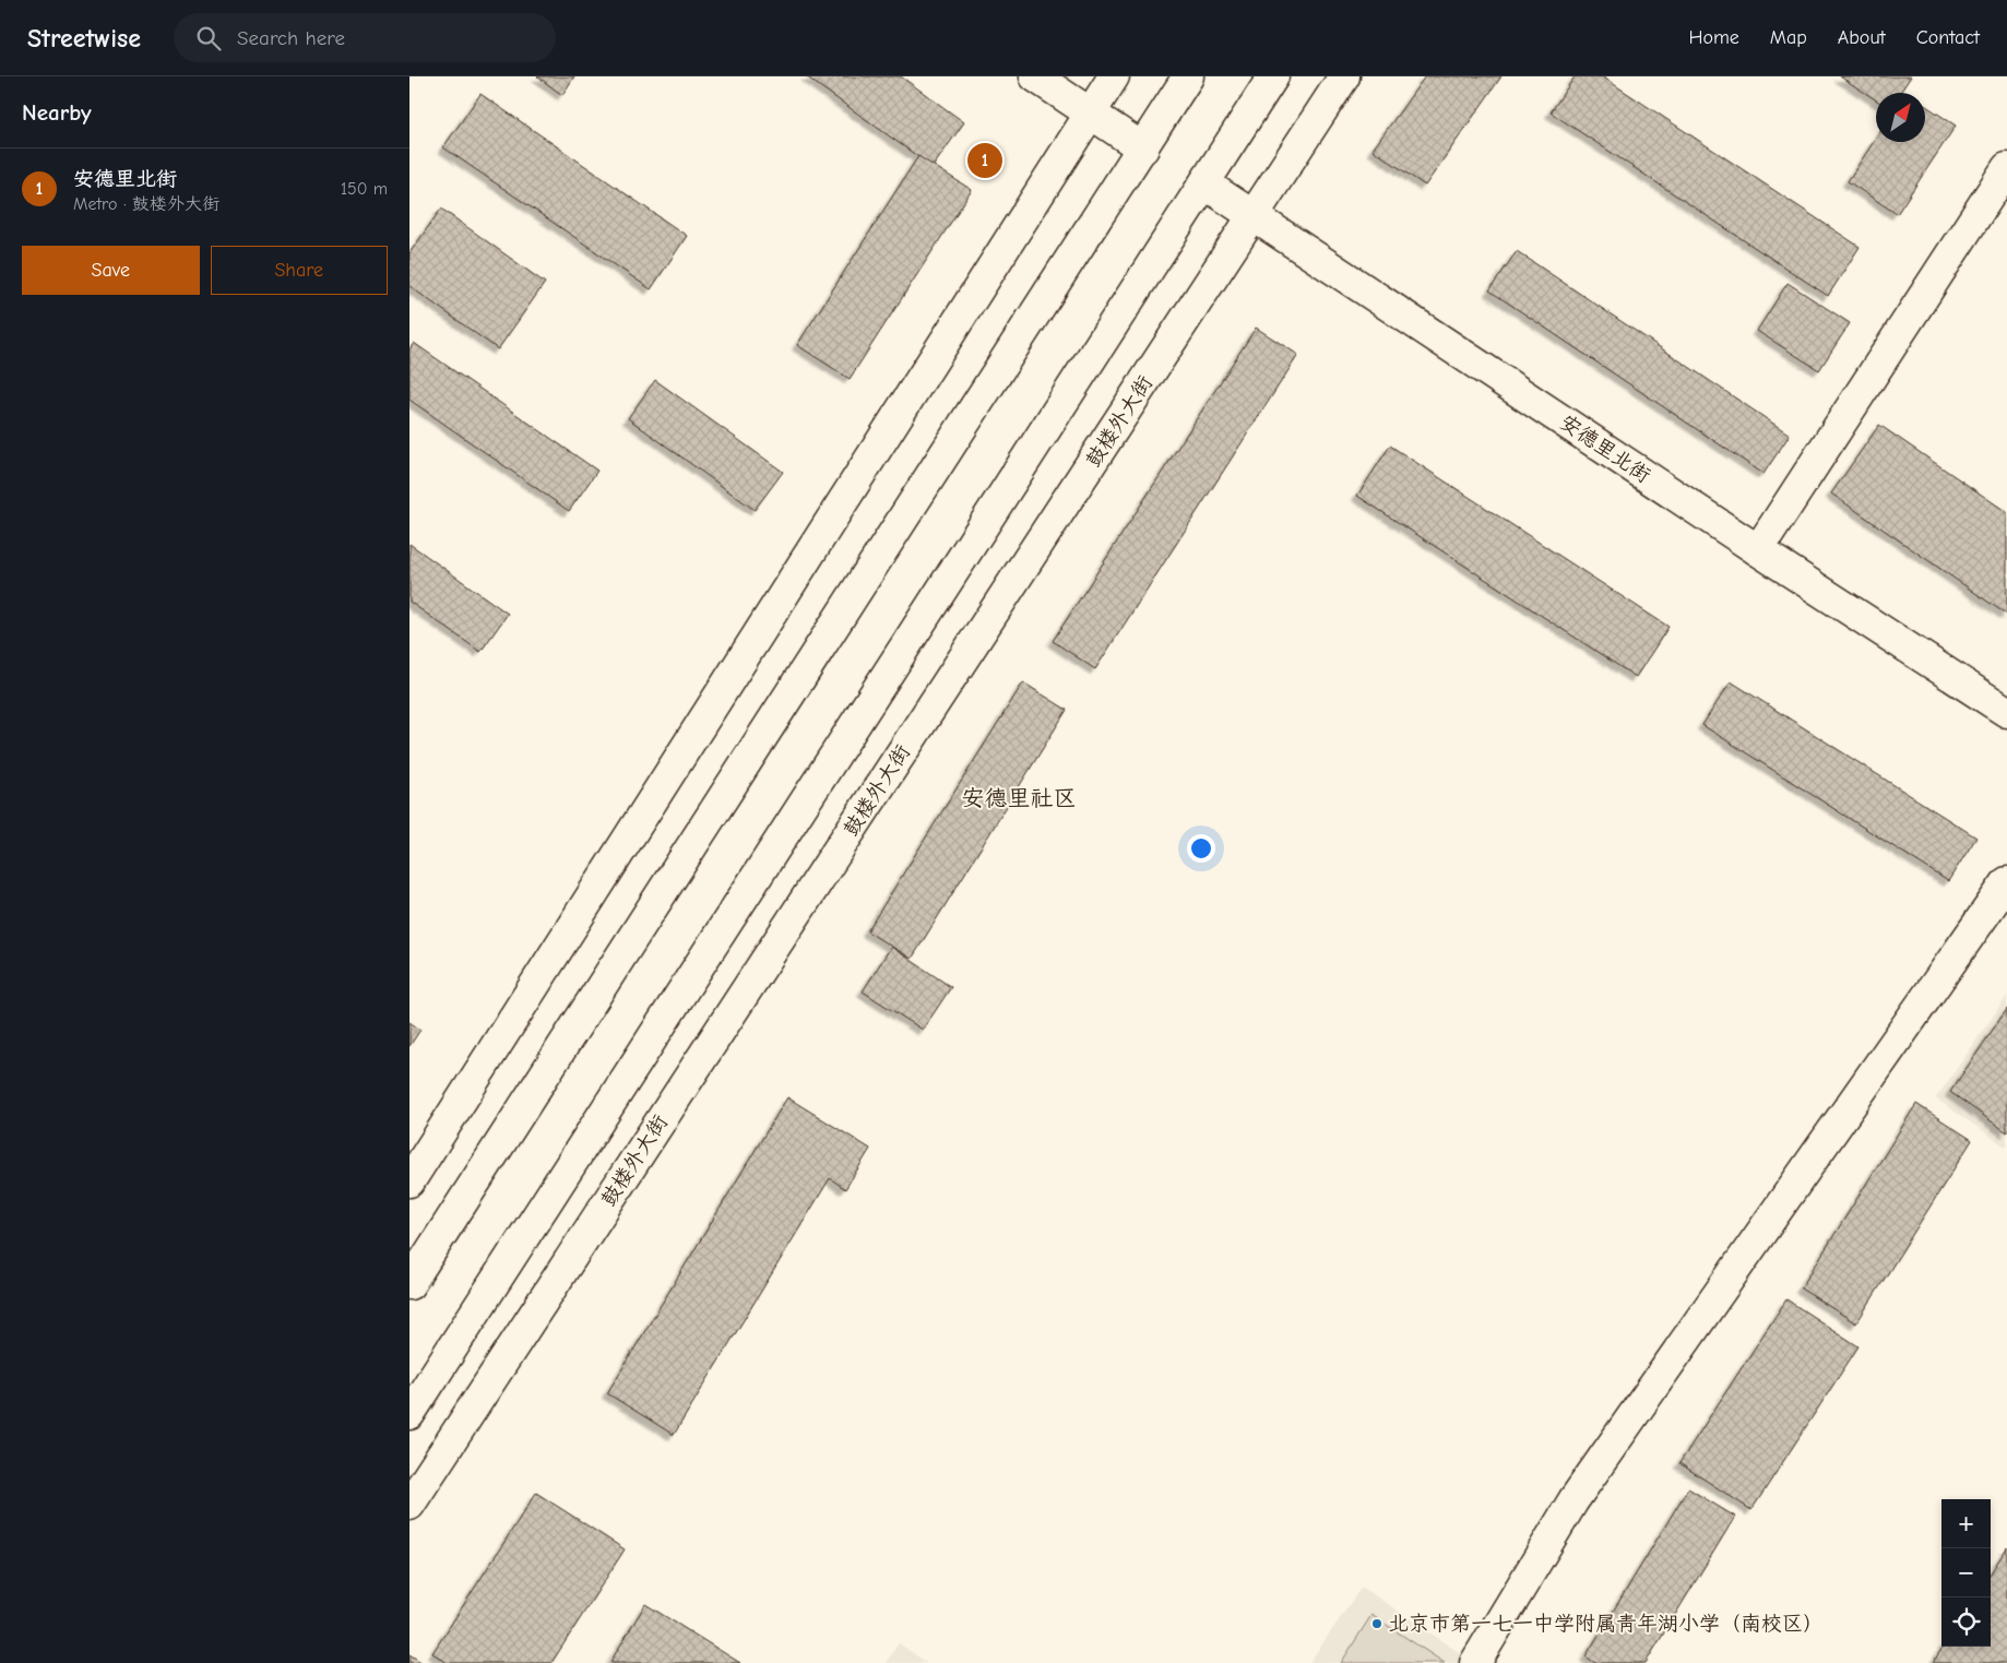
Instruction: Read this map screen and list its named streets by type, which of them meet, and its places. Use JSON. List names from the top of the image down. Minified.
{"streets":{"street":["鼓楼外大街","安德里北街"]},"crossings":[["鼓楼外大街","安德里北街"]],"districts":["安德里社区"],"places":["北京市第一七一中学附属青年湖小学（南校区）"],"north":"top right","page":{"header":"Streetwise","search":"Search here","nav":["Home","Map","About","Contact"],"heading":"Nearby","pins":"1","list":[{"mark":"1","name":"安德里北街","note":"Metro · 鼓楼外大街","value":"150 m"}],"buttons":["Save","Share"],"map_buttons":["+","−"]}}
